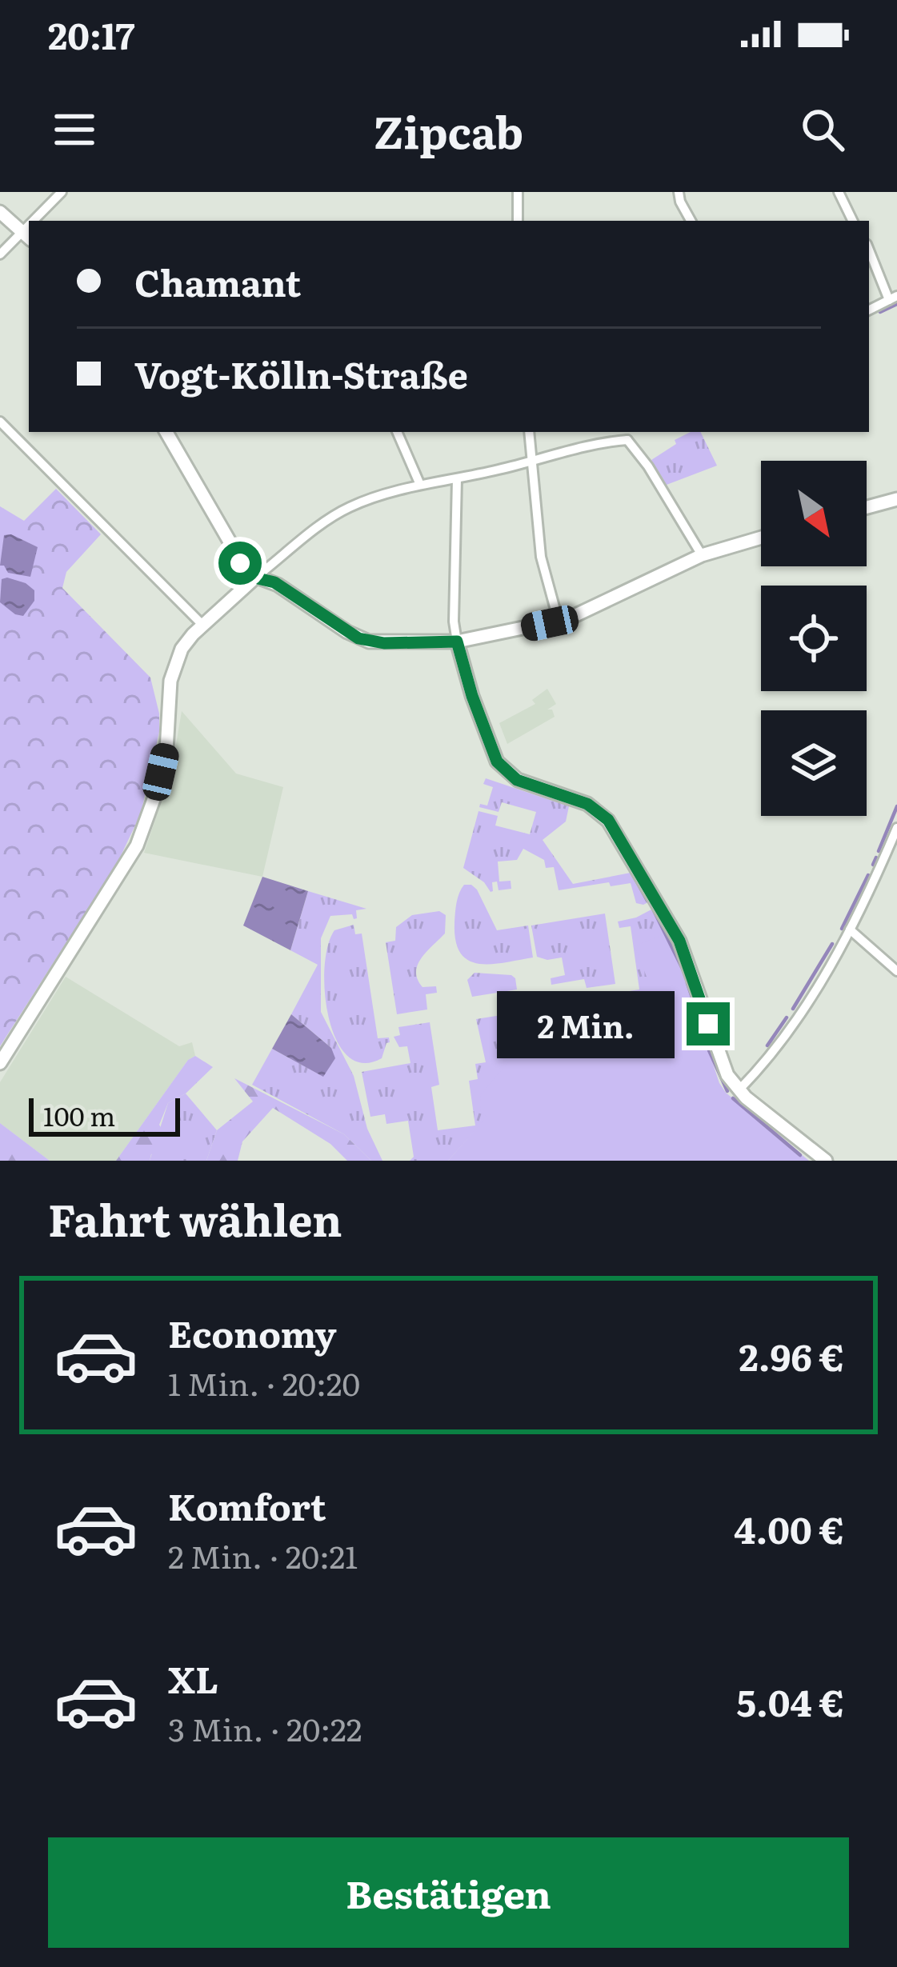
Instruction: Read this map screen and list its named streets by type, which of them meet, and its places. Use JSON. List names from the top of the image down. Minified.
{"scale_bar":"100 m","north":"bottom right","page":{"status":"20:17","header":"Zipcab","banner":["Chamant","Vogt-Kölln-Straße"],"bubble":"2 Min.","scale":"100 m","heading":"Fahrt wählen","list":[{"name":"Economy","note":"1 Min. · 20:20","value":"2.96 €"},{"name":"Komfort","note":"2 Min. · 20:21","value":"4.00 €"},{"name":"XL","note":"3 Min. · 20:22","value":"5.04 €"}],"buttons":"Bestätigen"}}
